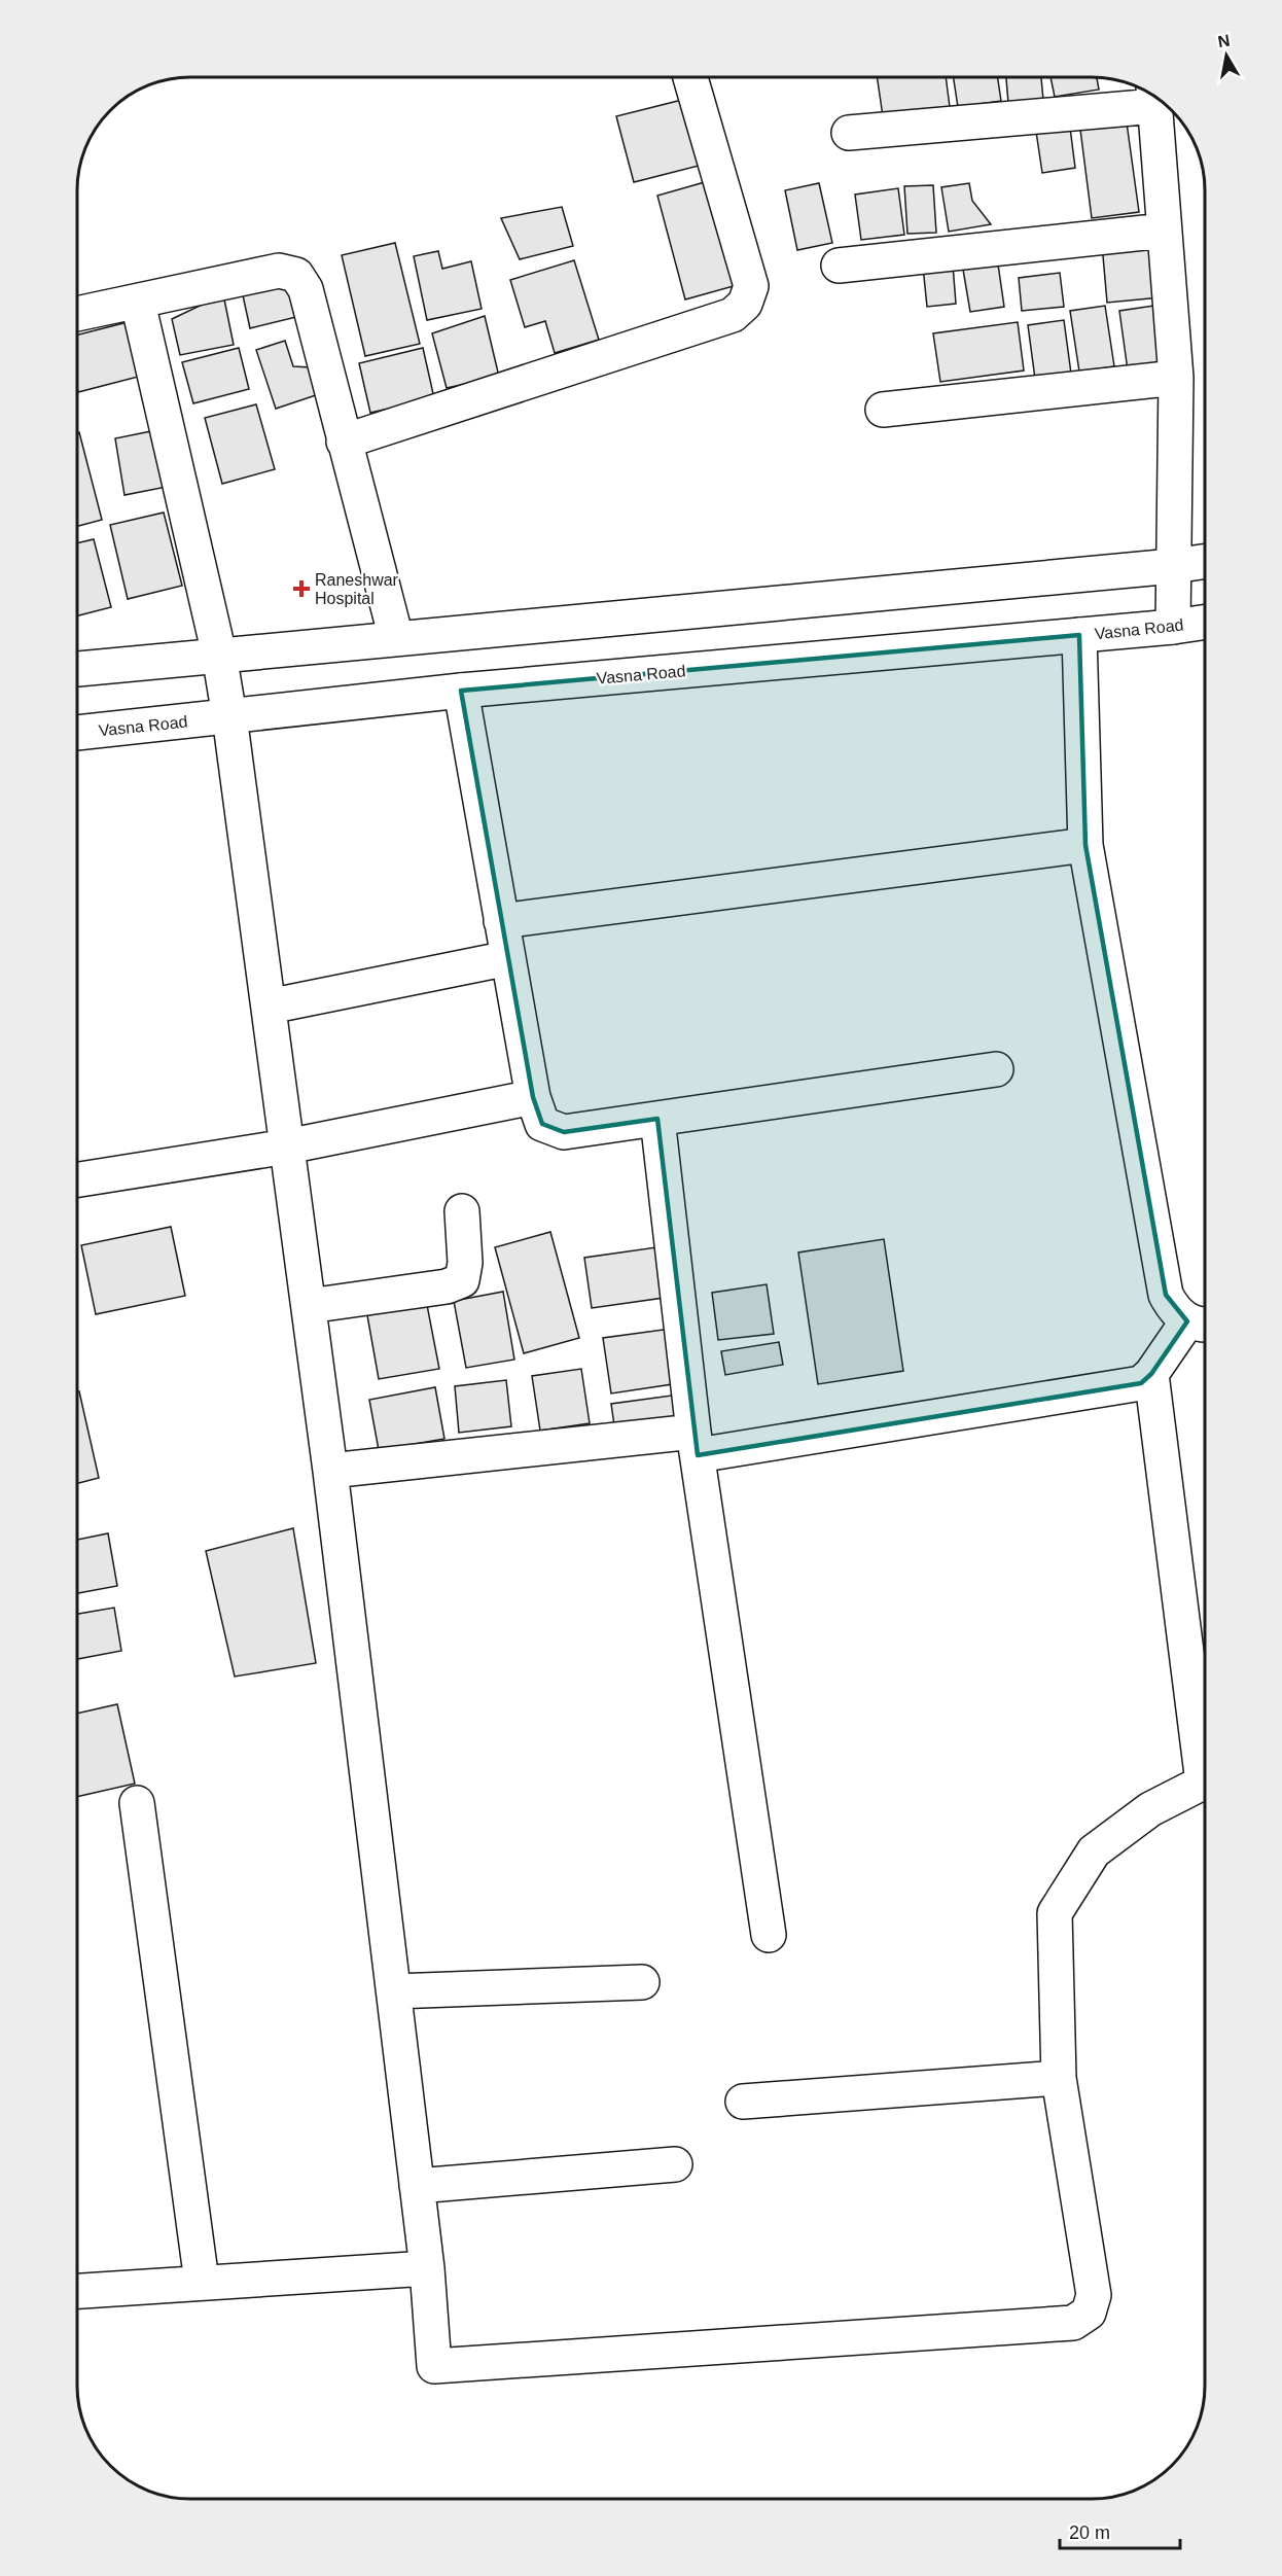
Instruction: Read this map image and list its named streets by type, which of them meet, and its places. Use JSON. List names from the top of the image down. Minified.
{"streets":{"street":["Vasna Road"]},"places":{"health":["Raneshwar Hospital"]},"scale_bar":"20 m","north":"top"}
